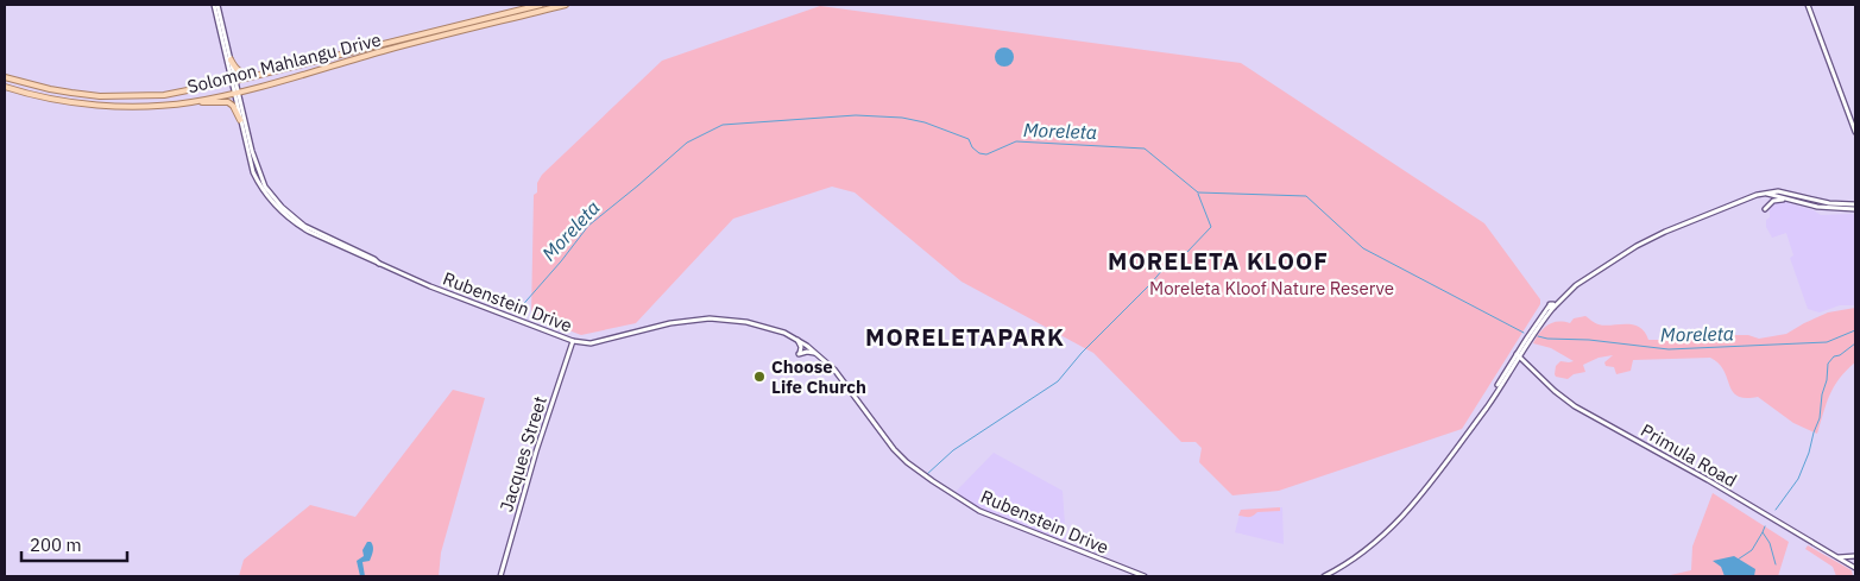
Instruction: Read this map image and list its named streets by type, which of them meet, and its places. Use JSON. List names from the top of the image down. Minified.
{"streets":{"main road":["Solomon Mahlangu Drive"],"street":["Rubenstein Drive","Jacques Street","Primula Road"]},"crossings":[["Solomon Mahlangu Drive","Rubenstein Drive"],["Rubenstein Drive","Jacques Street"]],"districts":["MORELETA KLOOF","MORELETAPARK"],"water":["Moreleta"],"parks":["Moreleta Kloof Nature Reserve"],"places":["Choose Life Church"],"scale_bar":"200 m"}
